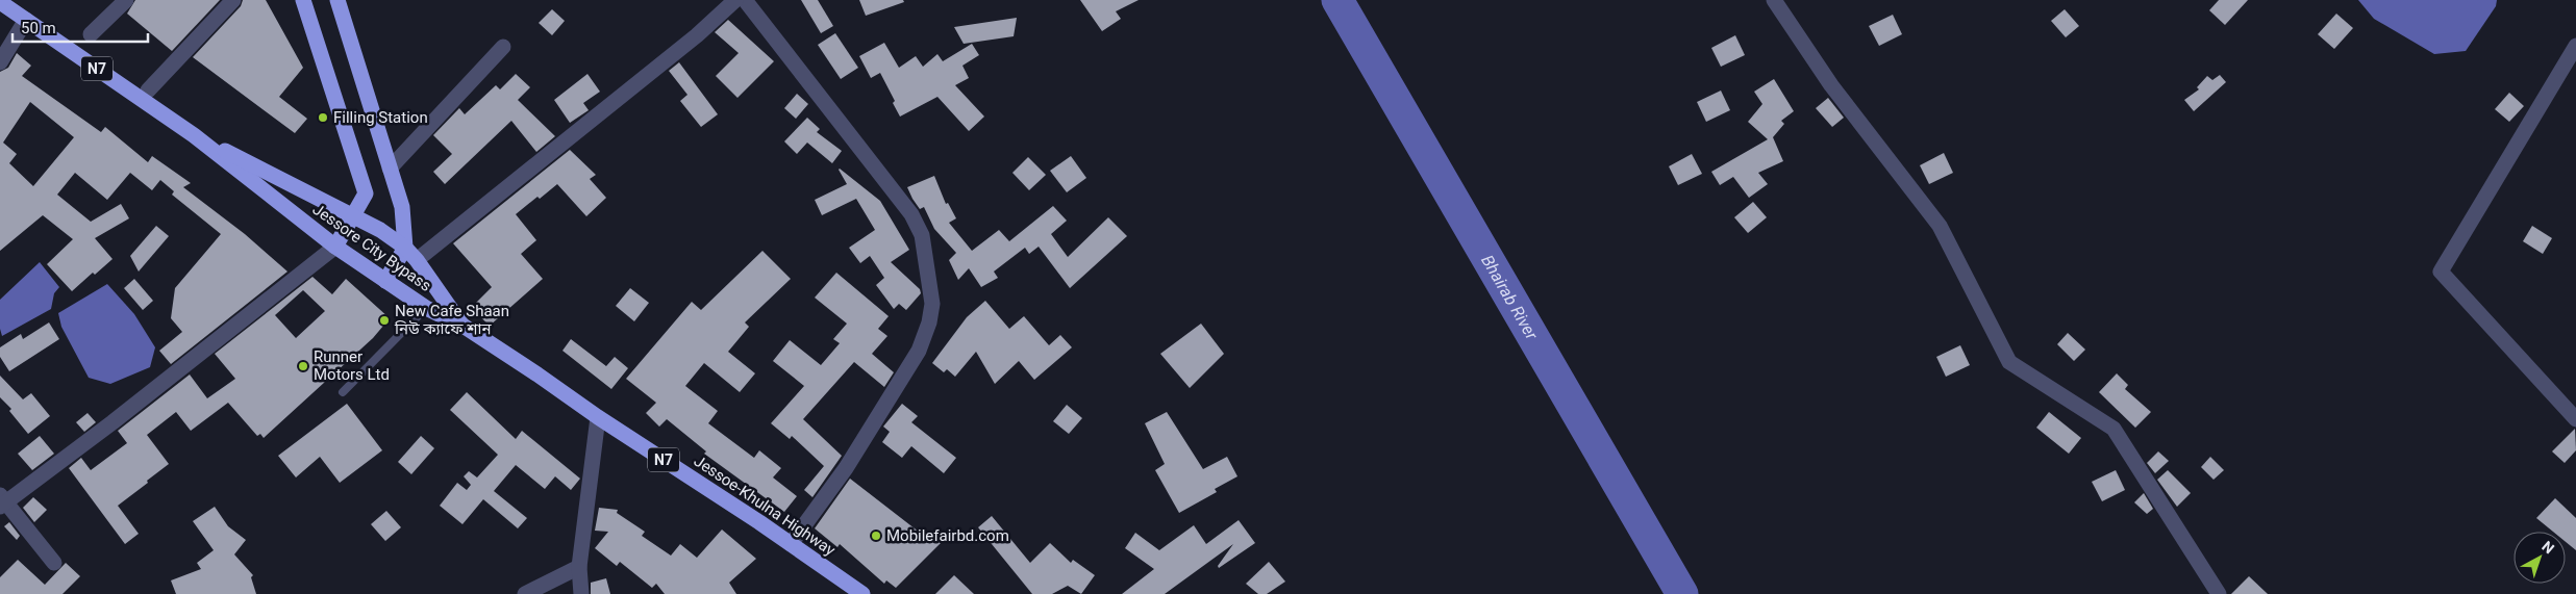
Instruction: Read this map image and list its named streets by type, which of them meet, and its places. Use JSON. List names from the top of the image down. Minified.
{"streets":{"highway":["N7","Jessore City Bypass","Jessoe-Khulna Highway"]},"crossings":[["Jessore City Bypass","Jessoe-Khulna Highway"]],"water":["Bhairab River"],"places":["Filling Station","New Cafe Shaan নিউ ক্যাফে শান","Runner Motors Ltd","Mobilefairbd.com"],"scale_bar":"50 m","north":"top right"}
